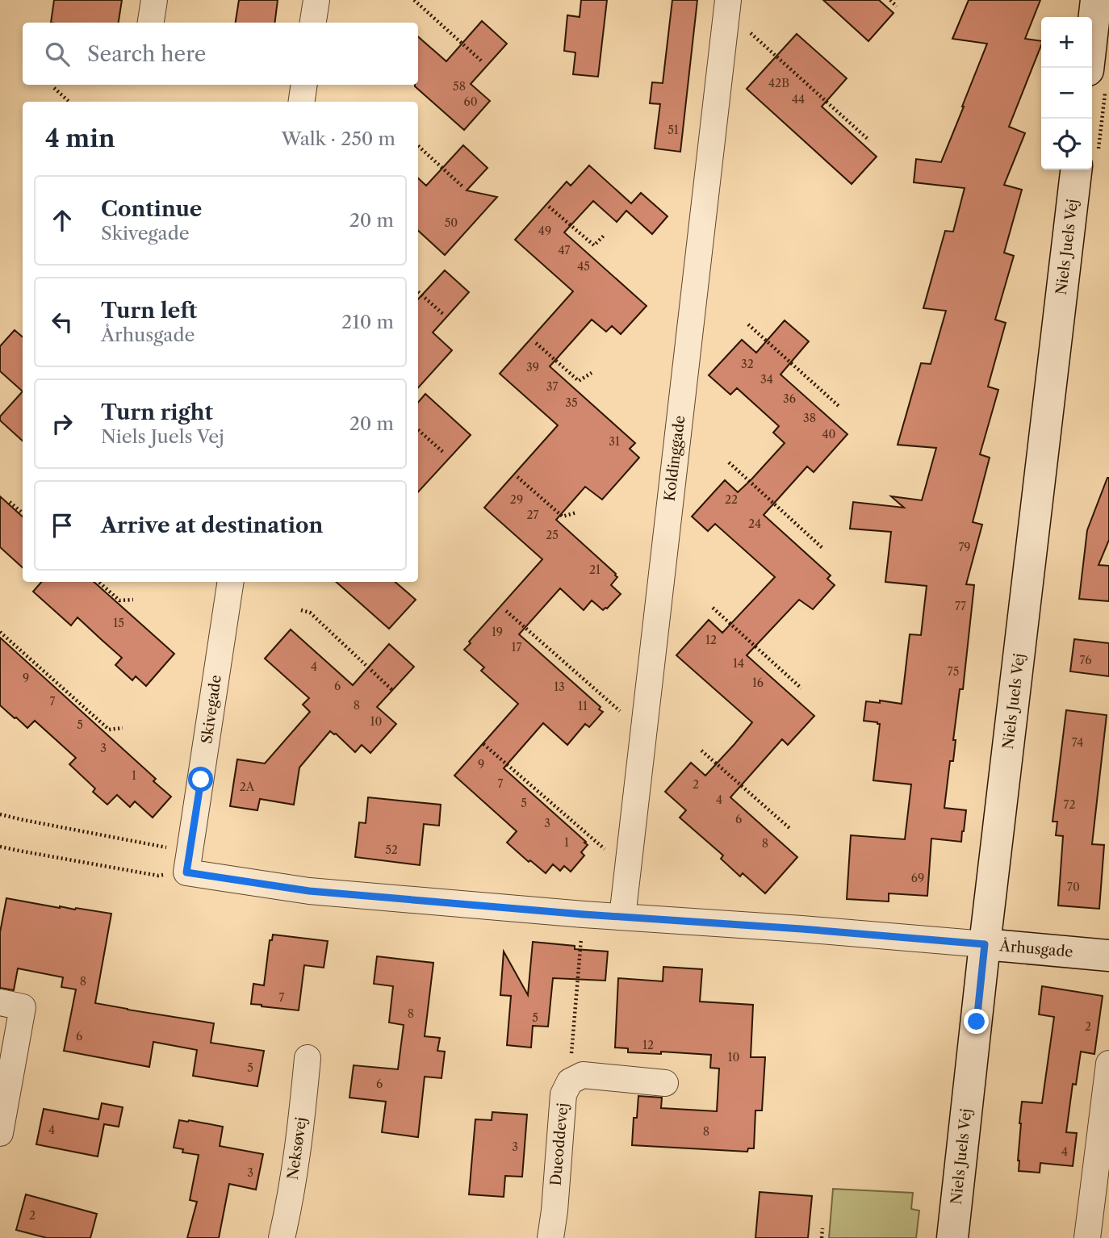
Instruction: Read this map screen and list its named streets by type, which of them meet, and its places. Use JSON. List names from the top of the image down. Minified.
{"streets":{"street":["Niels Juels Vej","Koldinggade","Skivegade","Århusgade","Dueoddevej","Neksøvej"]},"crossings":[["Niels Juels Vej","Århusgade"],["Koldinggade","Århusgade"],["Skivegade","Århusgade"]],"house_numbers":["42B","58","44","60","51","50","49","47","45","32","39","34","37","36","35","38","40","31","29","22","27","24","25","79","21","77","15","19","12","17","76","14","4","75","9","16","6","13","7","8","11","10","5","74","3","9","1","7","2","2A","4","5","72","6","3","1","8","52","69","70","8","7","8","5","2","6","12","10","5","6","4","8","3","4","3","2"],"page":{"map_buttons":["+","−"],"search":"Search here","heading":["4 min","Walk · 250 m"],"list":[["Continue","Skivegade","20 m"],["Turn left","Århusgade","210 m"],["Turn right","Niels Juels Vej","20 m"],"Arrive at destination"]}}
